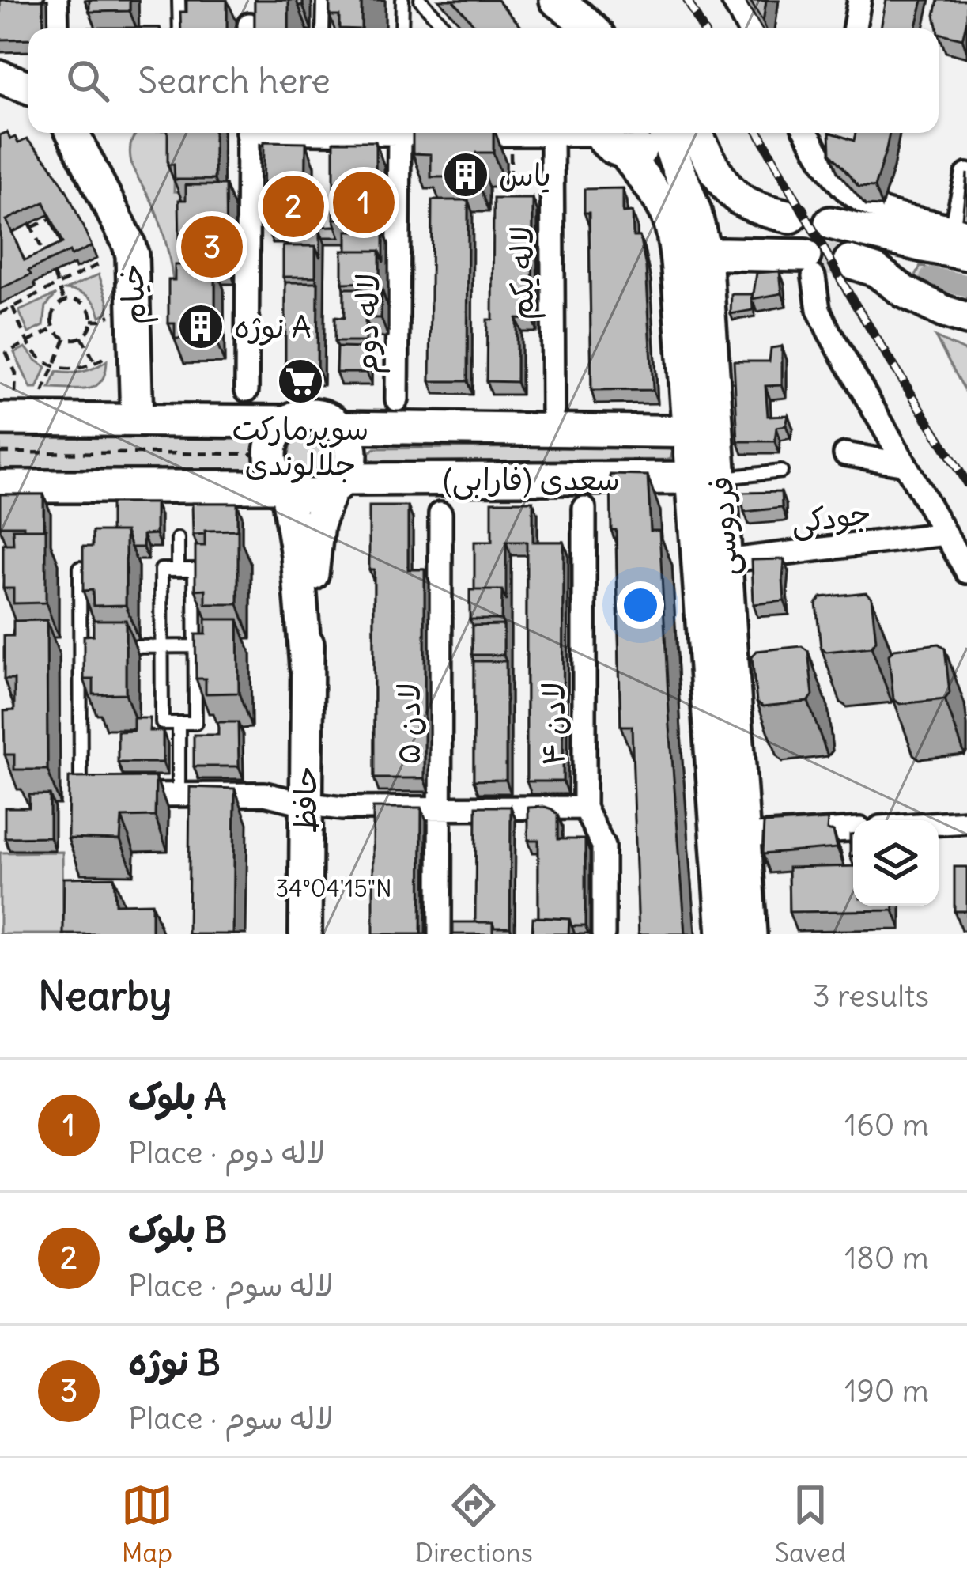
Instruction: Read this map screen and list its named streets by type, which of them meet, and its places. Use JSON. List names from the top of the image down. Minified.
{"streets":{"street":["لاله یکم","خیام","لاله دوم","سعدی (فارابی)","جودکی","فردوسی","لادن ۵","لادن ۴","حافظ"]},"crossings":[["سعدی (فارابی)","فردوسی"],["جودکی","فردوسی"]],"places":{"building":["یاس","نوژه A"],"supermarket":["سوپرمارکت جلالوندی"]},"page":{"search":"Search here","pins":["1","2","3"],"heading":["Nearby","3 results"],"list":[{"mark":"1","name":"بلوک A","note":"Place · لاله دوم","value":"160 m"},{"mark":"2","name":"بلوک B","note":"Place · لاله سوم","value":"180 m"},{"mark":"3","name":"نوژه B","note":"Place · لاله سوم","value":"190 m"}],"nav":["Map","Directions","Saved"]},"coordinates":["34°04'15\"N"]}
